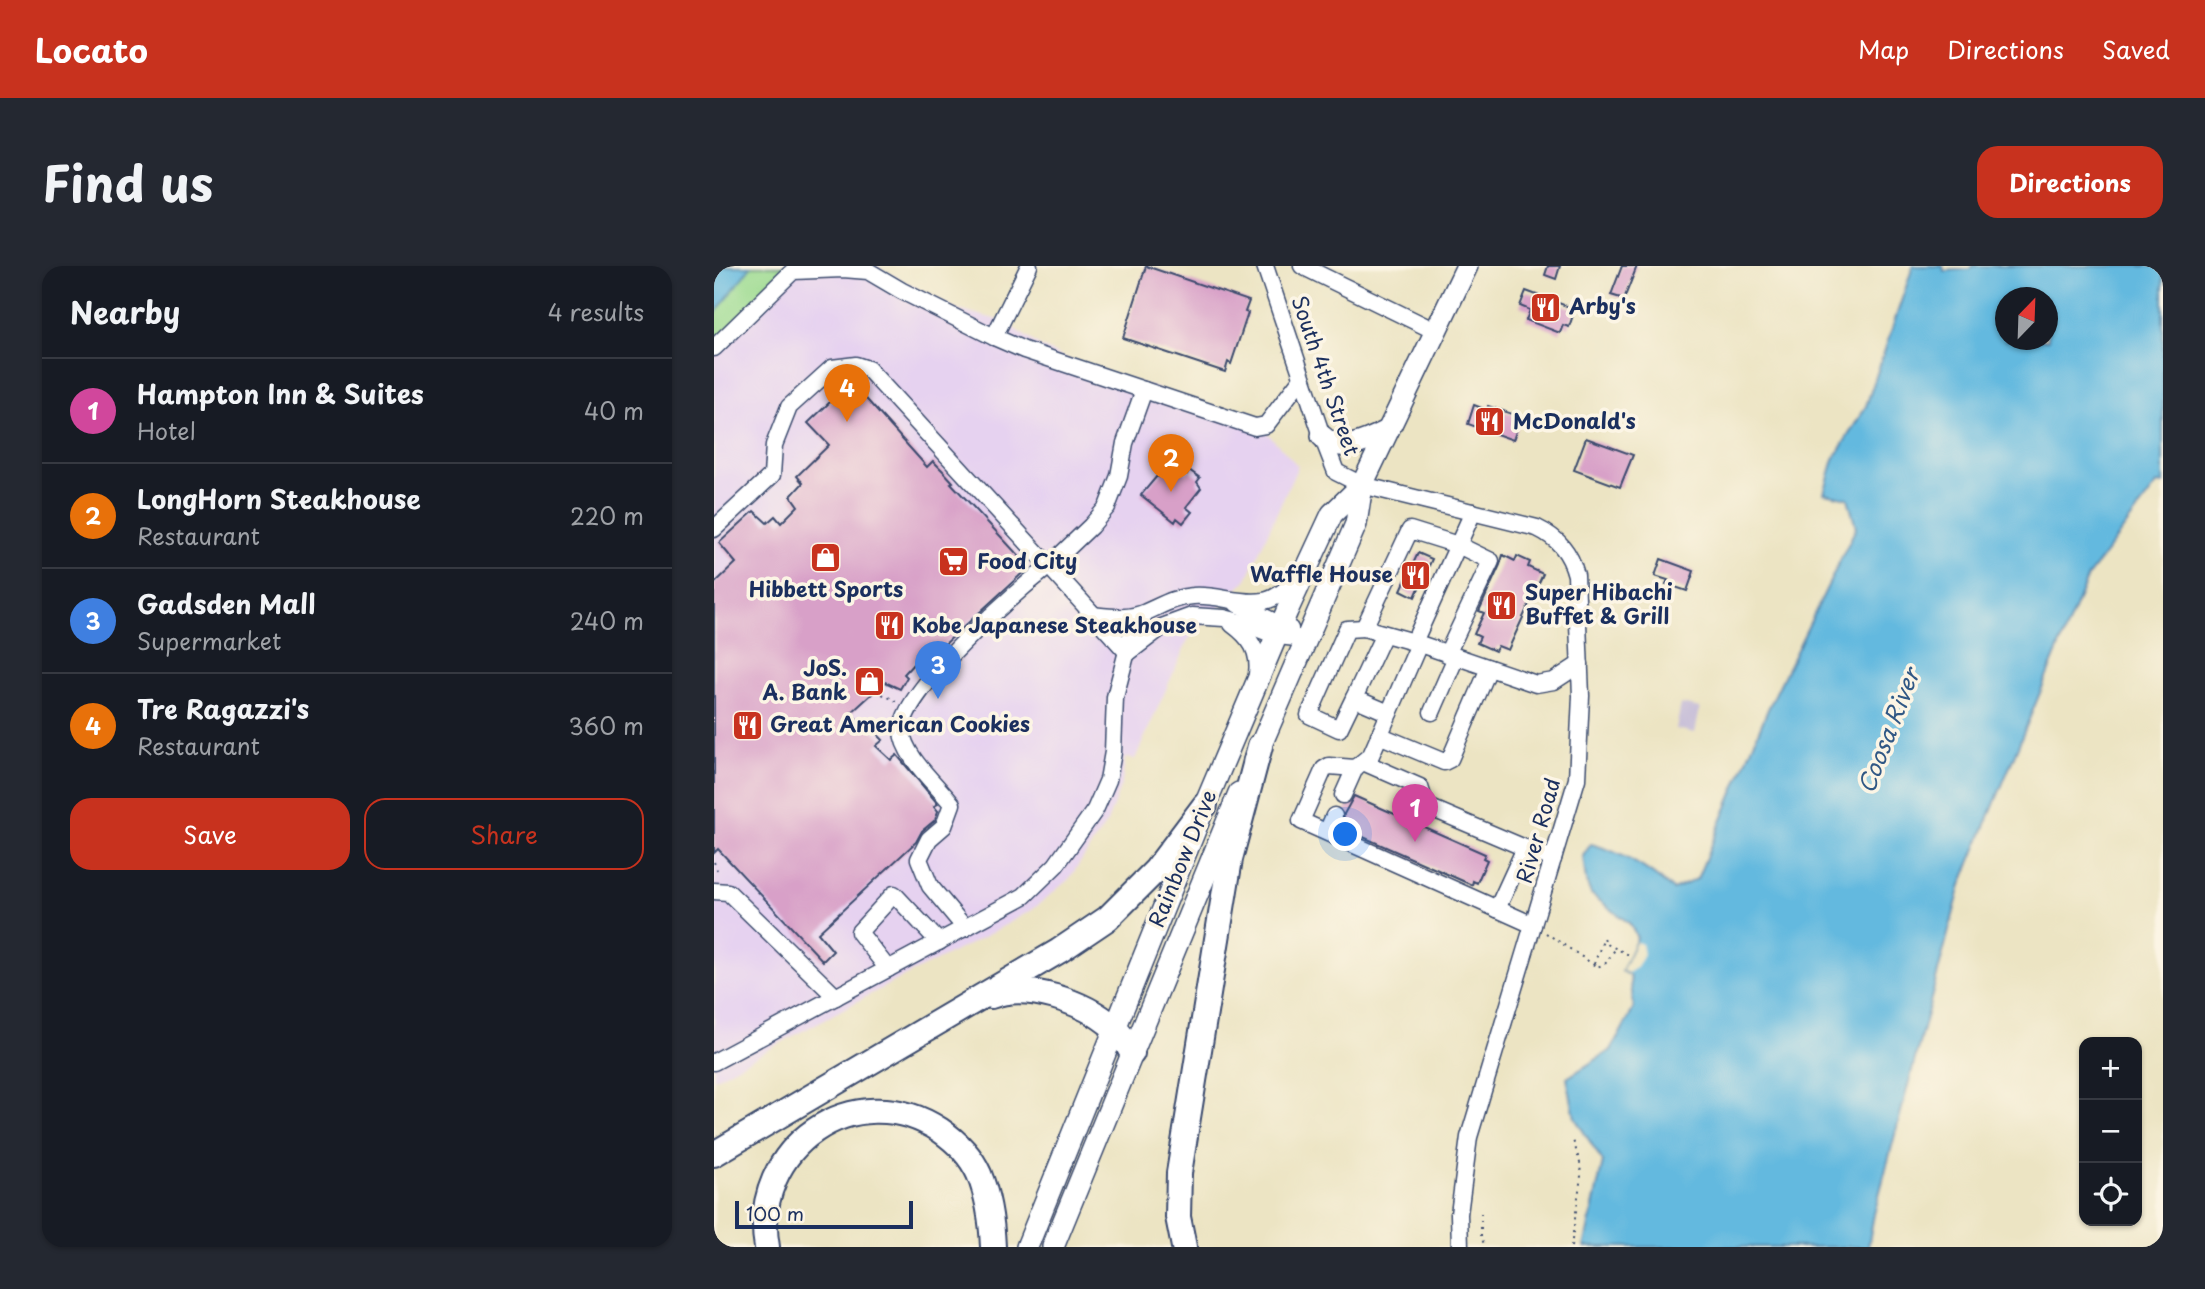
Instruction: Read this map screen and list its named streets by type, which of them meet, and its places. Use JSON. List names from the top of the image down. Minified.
{"streets":{"main road":["Rainbow Drive"],"street":["South 4th Street","River Road"]},"crossings":[["South 4th Street","River Road"],["South 4th Street","Rainbow Drive"],["River Road","Rainbow Drive"]],"water":["Coosa River"],"places":{"restaurant":["Arby's","McDonald's","Waffle House","Super Hibachi Buffet & Grill","Kobe Japanese Steakhouse","Great American Cookies"],"shop":["Hibbett Sports","JoS. A. Bank"],"supermarket":["Food City"]},"scale_bar":"100 m","north":"top right","page":{"header":"Locato","nav":["Map","Directions","Saved"],"title":"Find us","buttons":["Directions",["Save","Share"]],"heading":["Nearby","4 results"],"list":[{"mark":"1","name":"Hampton Inn & Suites","note":"Hotel","value":"40 m"},{"mark":"2","name":"LongHorn Steakhouse","note":"Restaurant","value":"220 m"},{"mark":"3","name":"Gadsden Mall","note":"Supermarket","value":"240 m"},{"mark":"4","name":"Tre Ragazzi's","note":"Restaurant","value":"360 m"}],"pins":["4","2","3","1"],"map_buttons":["+","−"],"scale":"100 m"}}
